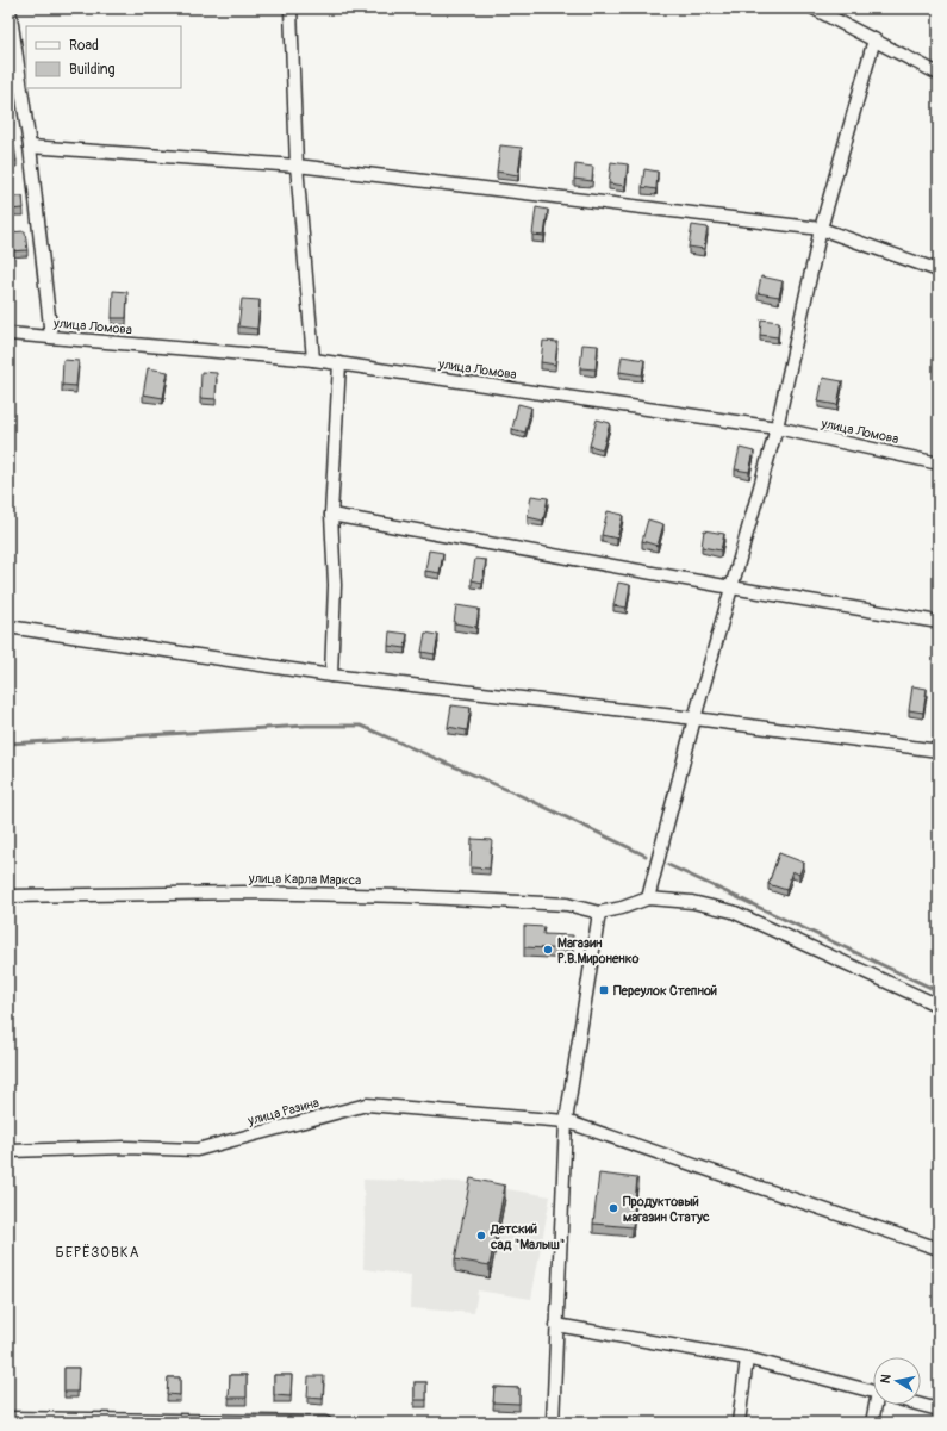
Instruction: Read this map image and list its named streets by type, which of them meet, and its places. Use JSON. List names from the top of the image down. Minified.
{"streets":{"street":["улица Ломова","улица Карла Маркса","улица Разина"]},"districts":["БЕРЁЗОВКА"],"places":{"other":["Магазин Р.В.Мироненко","Продуктовый магазин Статус","Детский сад \"Малыш\""],"transit":["Переулок Степной"]},"legend":["Road","Building"],"north":"left"}
